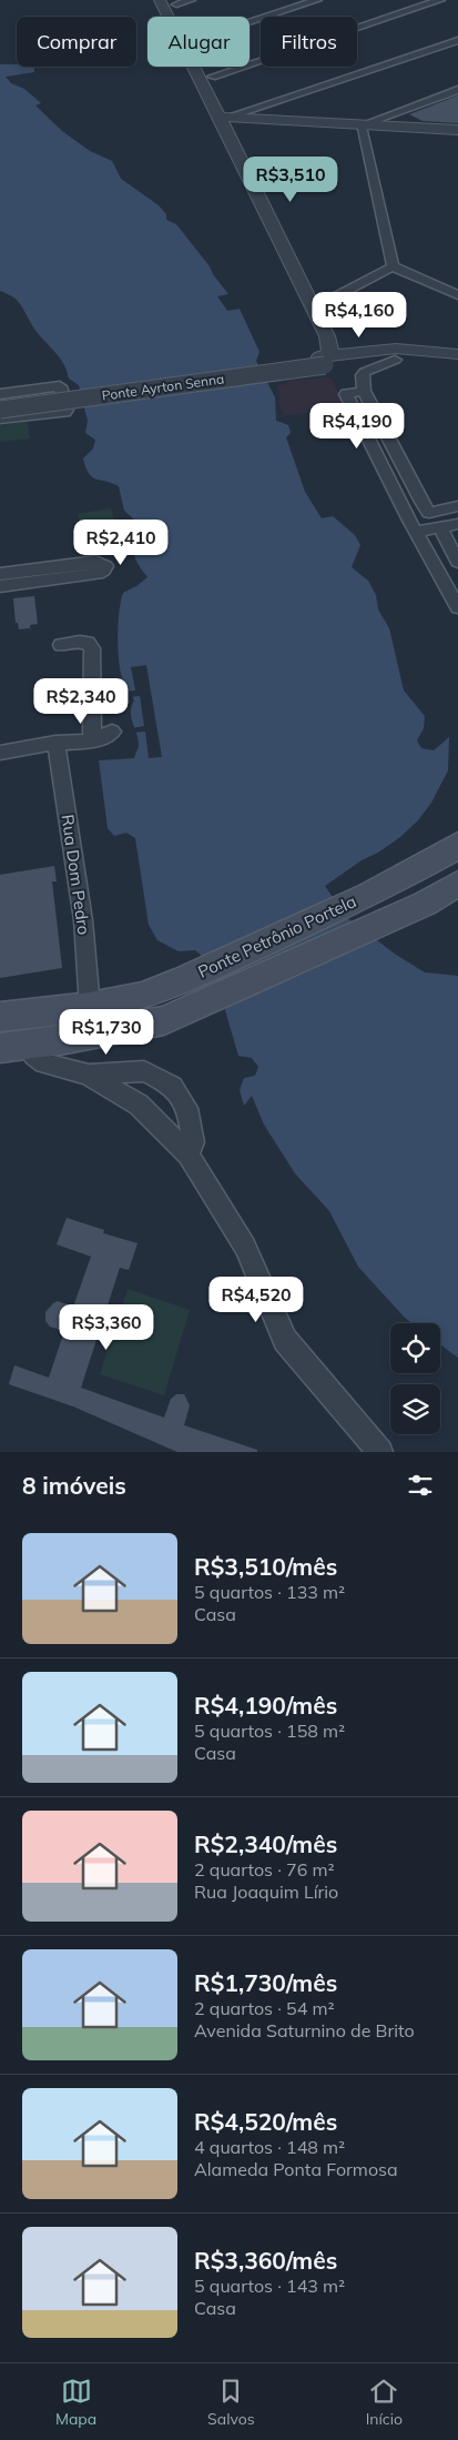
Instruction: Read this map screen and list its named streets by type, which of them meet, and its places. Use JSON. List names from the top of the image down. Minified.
{"streets":{"main road":["Ponte Petrônio Portela"],"street":["Ponte Ayrton Senna","Rua Dom Pedro"]},"crossings":[["Rua Dom Pedro","Ponte Petrônio Portela"]],"page":{"chip":["Comprar","Alugar","Filtros"],"price":["R$3,510","R$4,160","R$4,190","R$2,410","R$2,340","R$1,730","R$4,520","R$3,360"],"heading":"8 imóveis","list":[{"name":"R$3,510/mês","note":"5 quartos · 133 m² · Casa"},{"name":"R$4,190/mês","note":"5 quartos · 158 m² · Casa"},{"name":"R$2,340/mês","note":"2 quartos · 76 m² · Rua Joaquim Lírio"},{"name":"R$1,730/mês","note":"2 quartos · 54 m² · Avenida Saturnino de Brito"},{"name":"R$4,520/mês","note":"4 quartos · 148 m² · Alameda Ponta Formosa"},{"name":"R$3,360/mês","note":"5 quartos · 143 m² · Casa"}],"tabs":["Mapa","Salvos","Início"]}}
